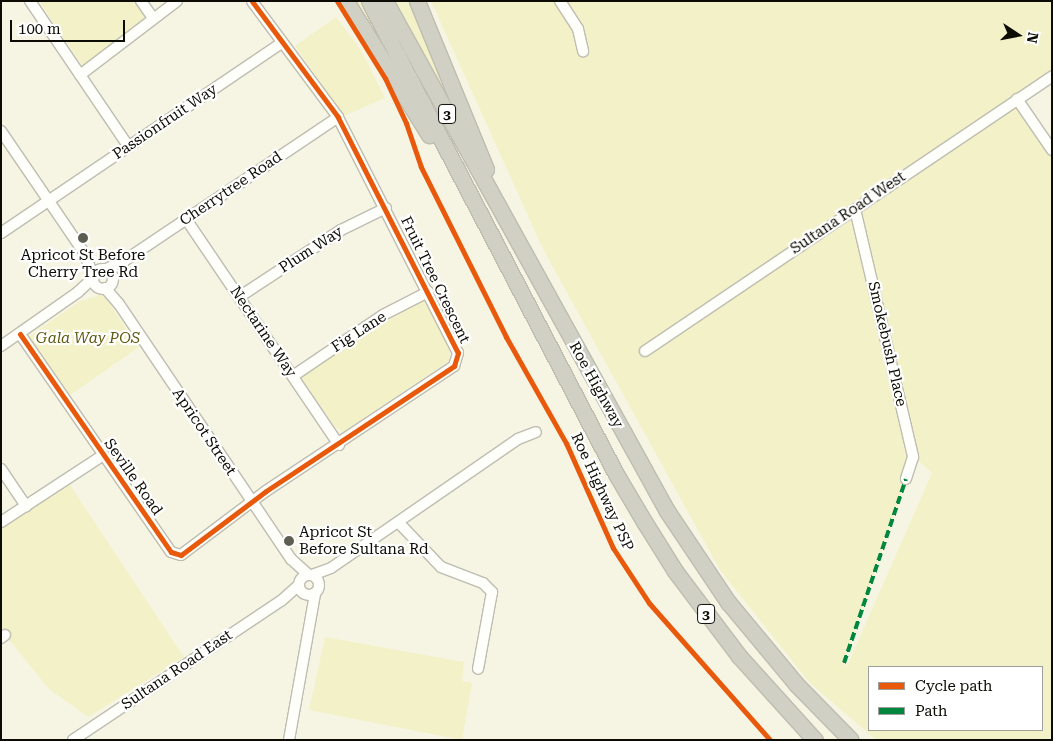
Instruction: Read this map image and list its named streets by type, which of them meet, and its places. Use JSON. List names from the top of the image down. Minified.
{"streets":{"highway":["3","Roe Highway"],"street":["Passionfruit Way","Cherrytree Road","Sultana Road West","Plum Way","Fruit Tree Crescent","Nectarine Way","Fig Lane","Smokebush Place","Apricot Street","Seville Road","Sultana Road East"],"cycle path":["Roe Highway PSP"]},"crossings":[["Passionfruit Way","Fruit Tree Crescent"],["Passionfruit Way","Apricot Street"],["Cherrytree Road","Fruit Tree Crescent"],["Cherrytree Road","Nectarine Way"],["Cherrytree Road","Apricot Street"],["Cherrytree Road","Seville Road"],["Sultana Road West","Smokebush Place"],["Plum Way","Fruit Tree Crescent"],["Plum Way","Nectarine Way"],["Fruit Tree Crescent","Nectarine Way"],["Fruit Tree Crescent","Fig Lane"],["Fruit Tree Crescent","Apricot Street"],["Fruit Tree Crescent","Seville Road"],["Nectarine Way","Fig Lane"],["Apricot Street","Seville Road"],["Apricot Street","Sultana Road East"]],"parks":["Gala Way POS"],"places":["Apricot St Before Cherry Tree Rd","Apricot St Before Sultana Rd"],"legend":["Cycle path","Path"],"scale_bar":"100 m","north":"right"}
